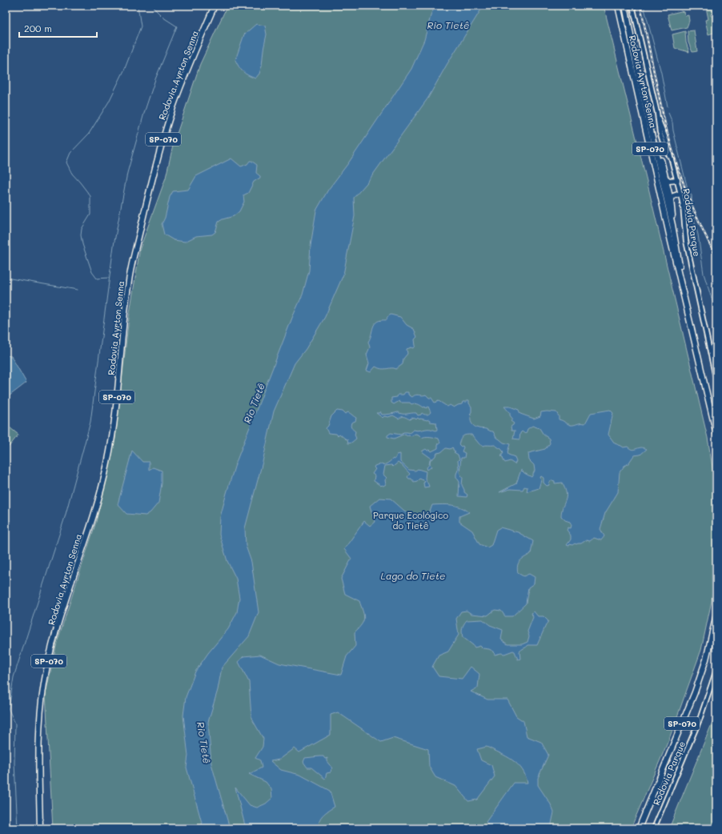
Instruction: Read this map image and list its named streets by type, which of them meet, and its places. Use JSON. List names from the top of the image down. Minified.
{"streets":{"highway":["Rodovia Ayrton Senna","SP-070"],"street":["Rodovia Parque"]},"water":["Rio Tietê","Lago do Tiete"],"parks":["Parque Ecológico do Tietê"],"scale_bar":"200 m"}
